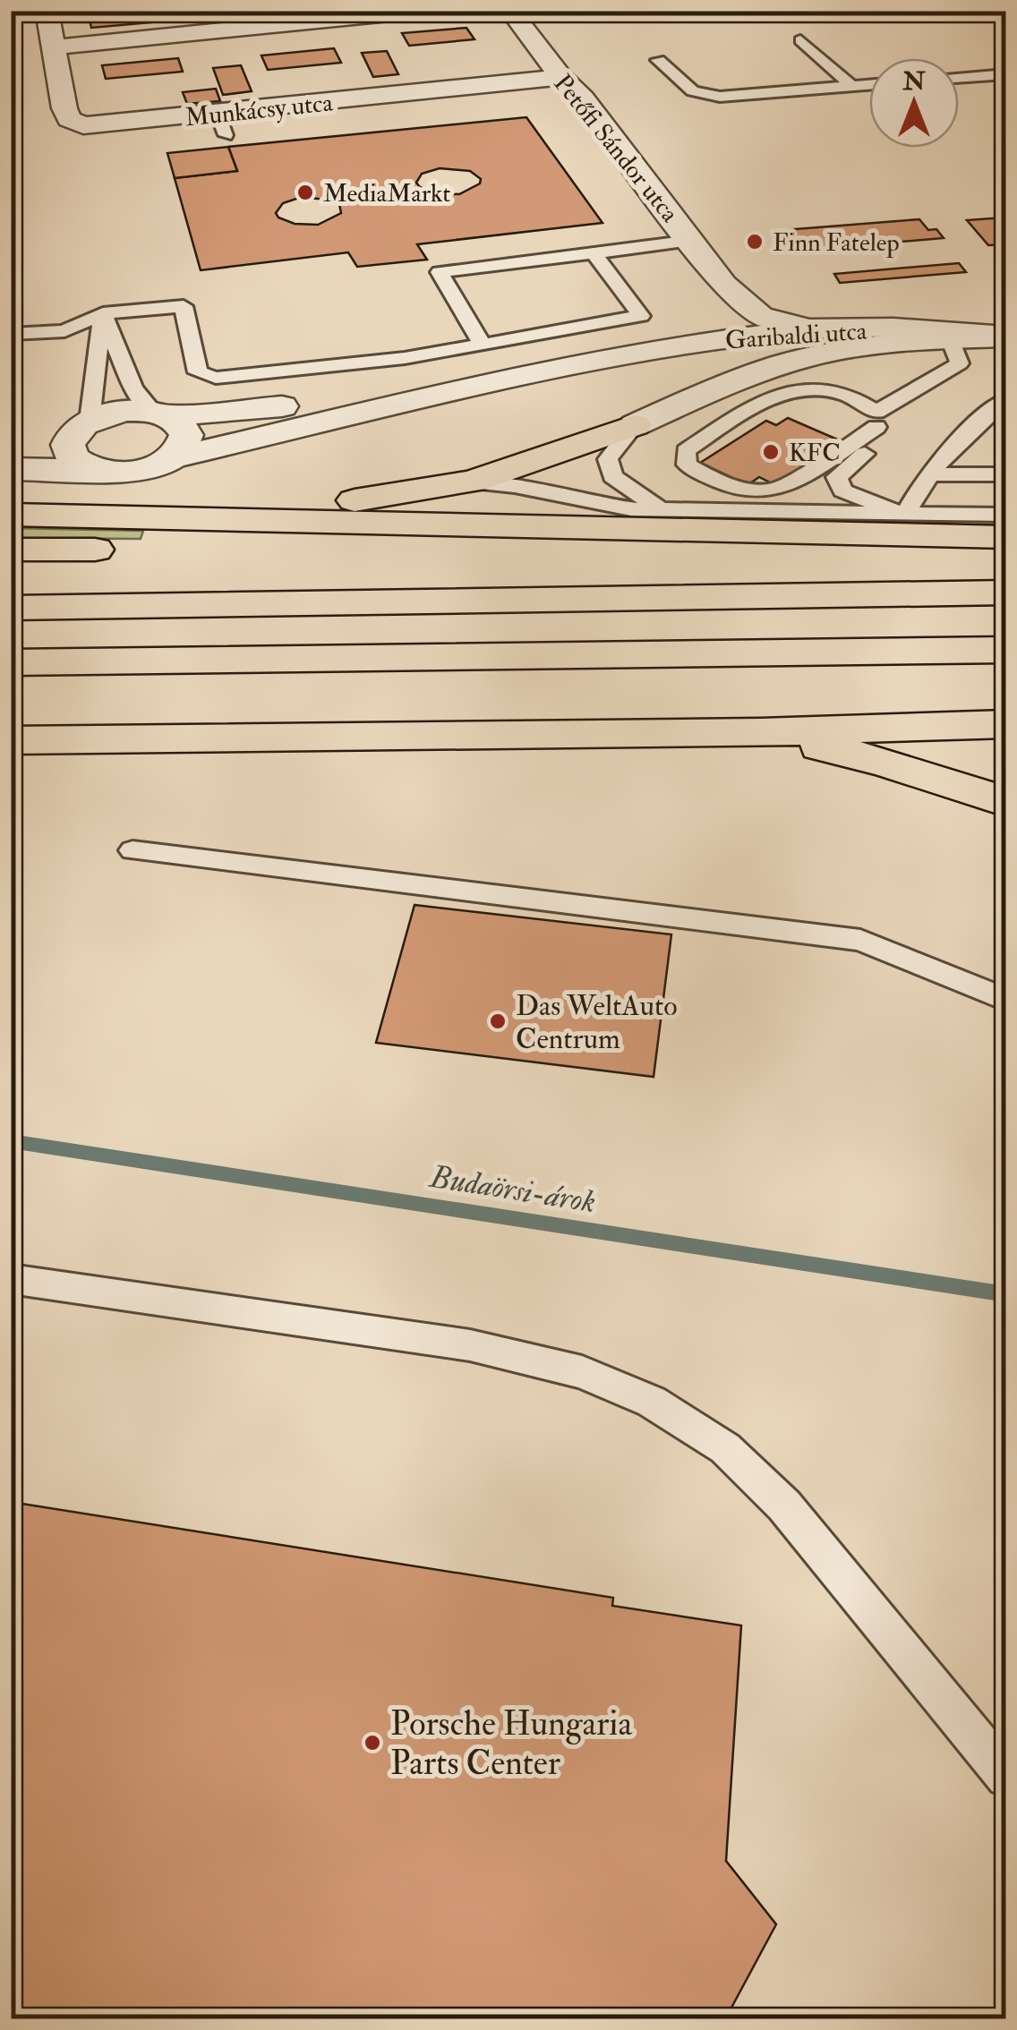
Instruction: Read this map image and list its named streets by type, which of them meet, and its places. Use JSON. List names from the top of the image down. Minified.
{"streets":{"street":["Munkácsy utca","Petőfi Sándor utca","Garibaldi utca"]},"crossings":[["Munkácsy utca","Petőfi Sándor utca"],["Petőfi Sándor utca","Garibaldi utca"]],"water":["Budaörsi-árok"],"places":["MediaMarkt","Finn Fatelep","KFC","Das WeltAuto Centrum","Porsche Hungaria Parts Center"],"north":"top"}
